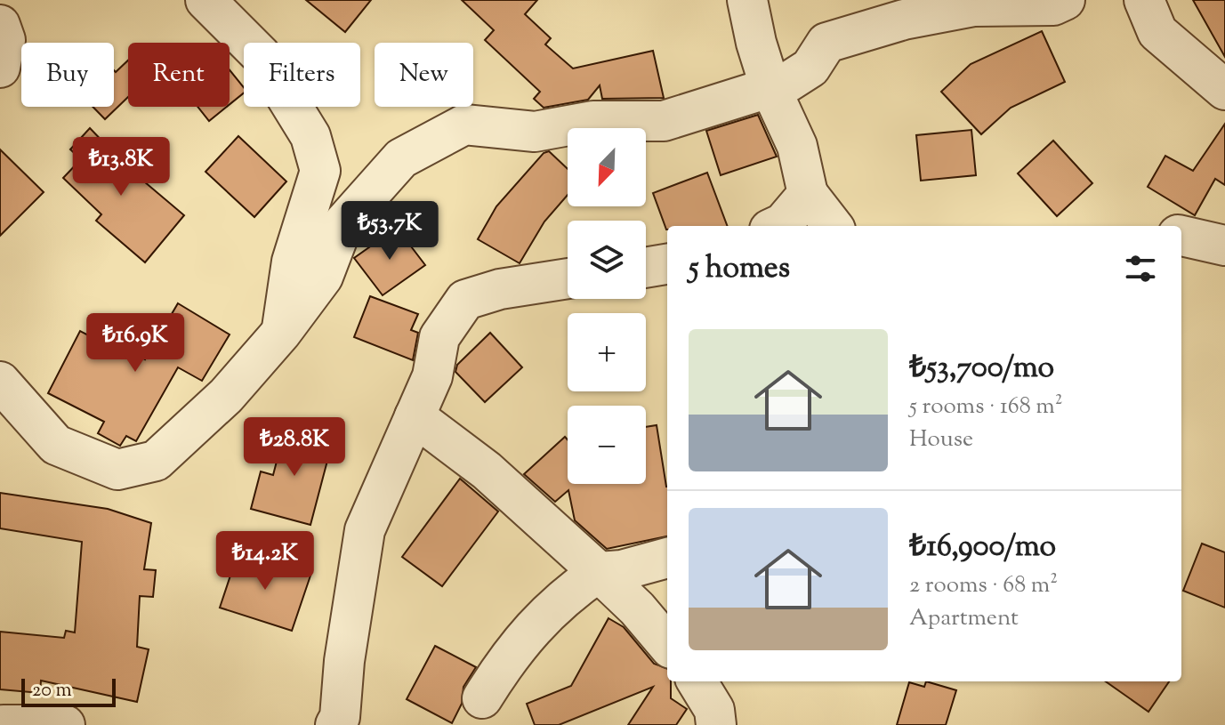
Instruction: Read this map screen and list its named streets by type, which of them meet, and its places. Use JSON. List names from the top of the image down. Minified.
{"scale_bar":"20 m","north":"bottom left","page":{"chip":["Buy","Rent","Filters","New"],"map_buttons":["+","−"],"price":["₺13.8K","₺53.7K","₺16.9K","₺28.8K","₺14.2K"],"heading":"5 homes","list":[{"name":"₺53,700/mo","note":"5 rooms · 168 m² · House"},{"name":"₺16,900/mo","note":"2 rooms · 68 m² · Apartment"}],"scale":"20 m"}}
